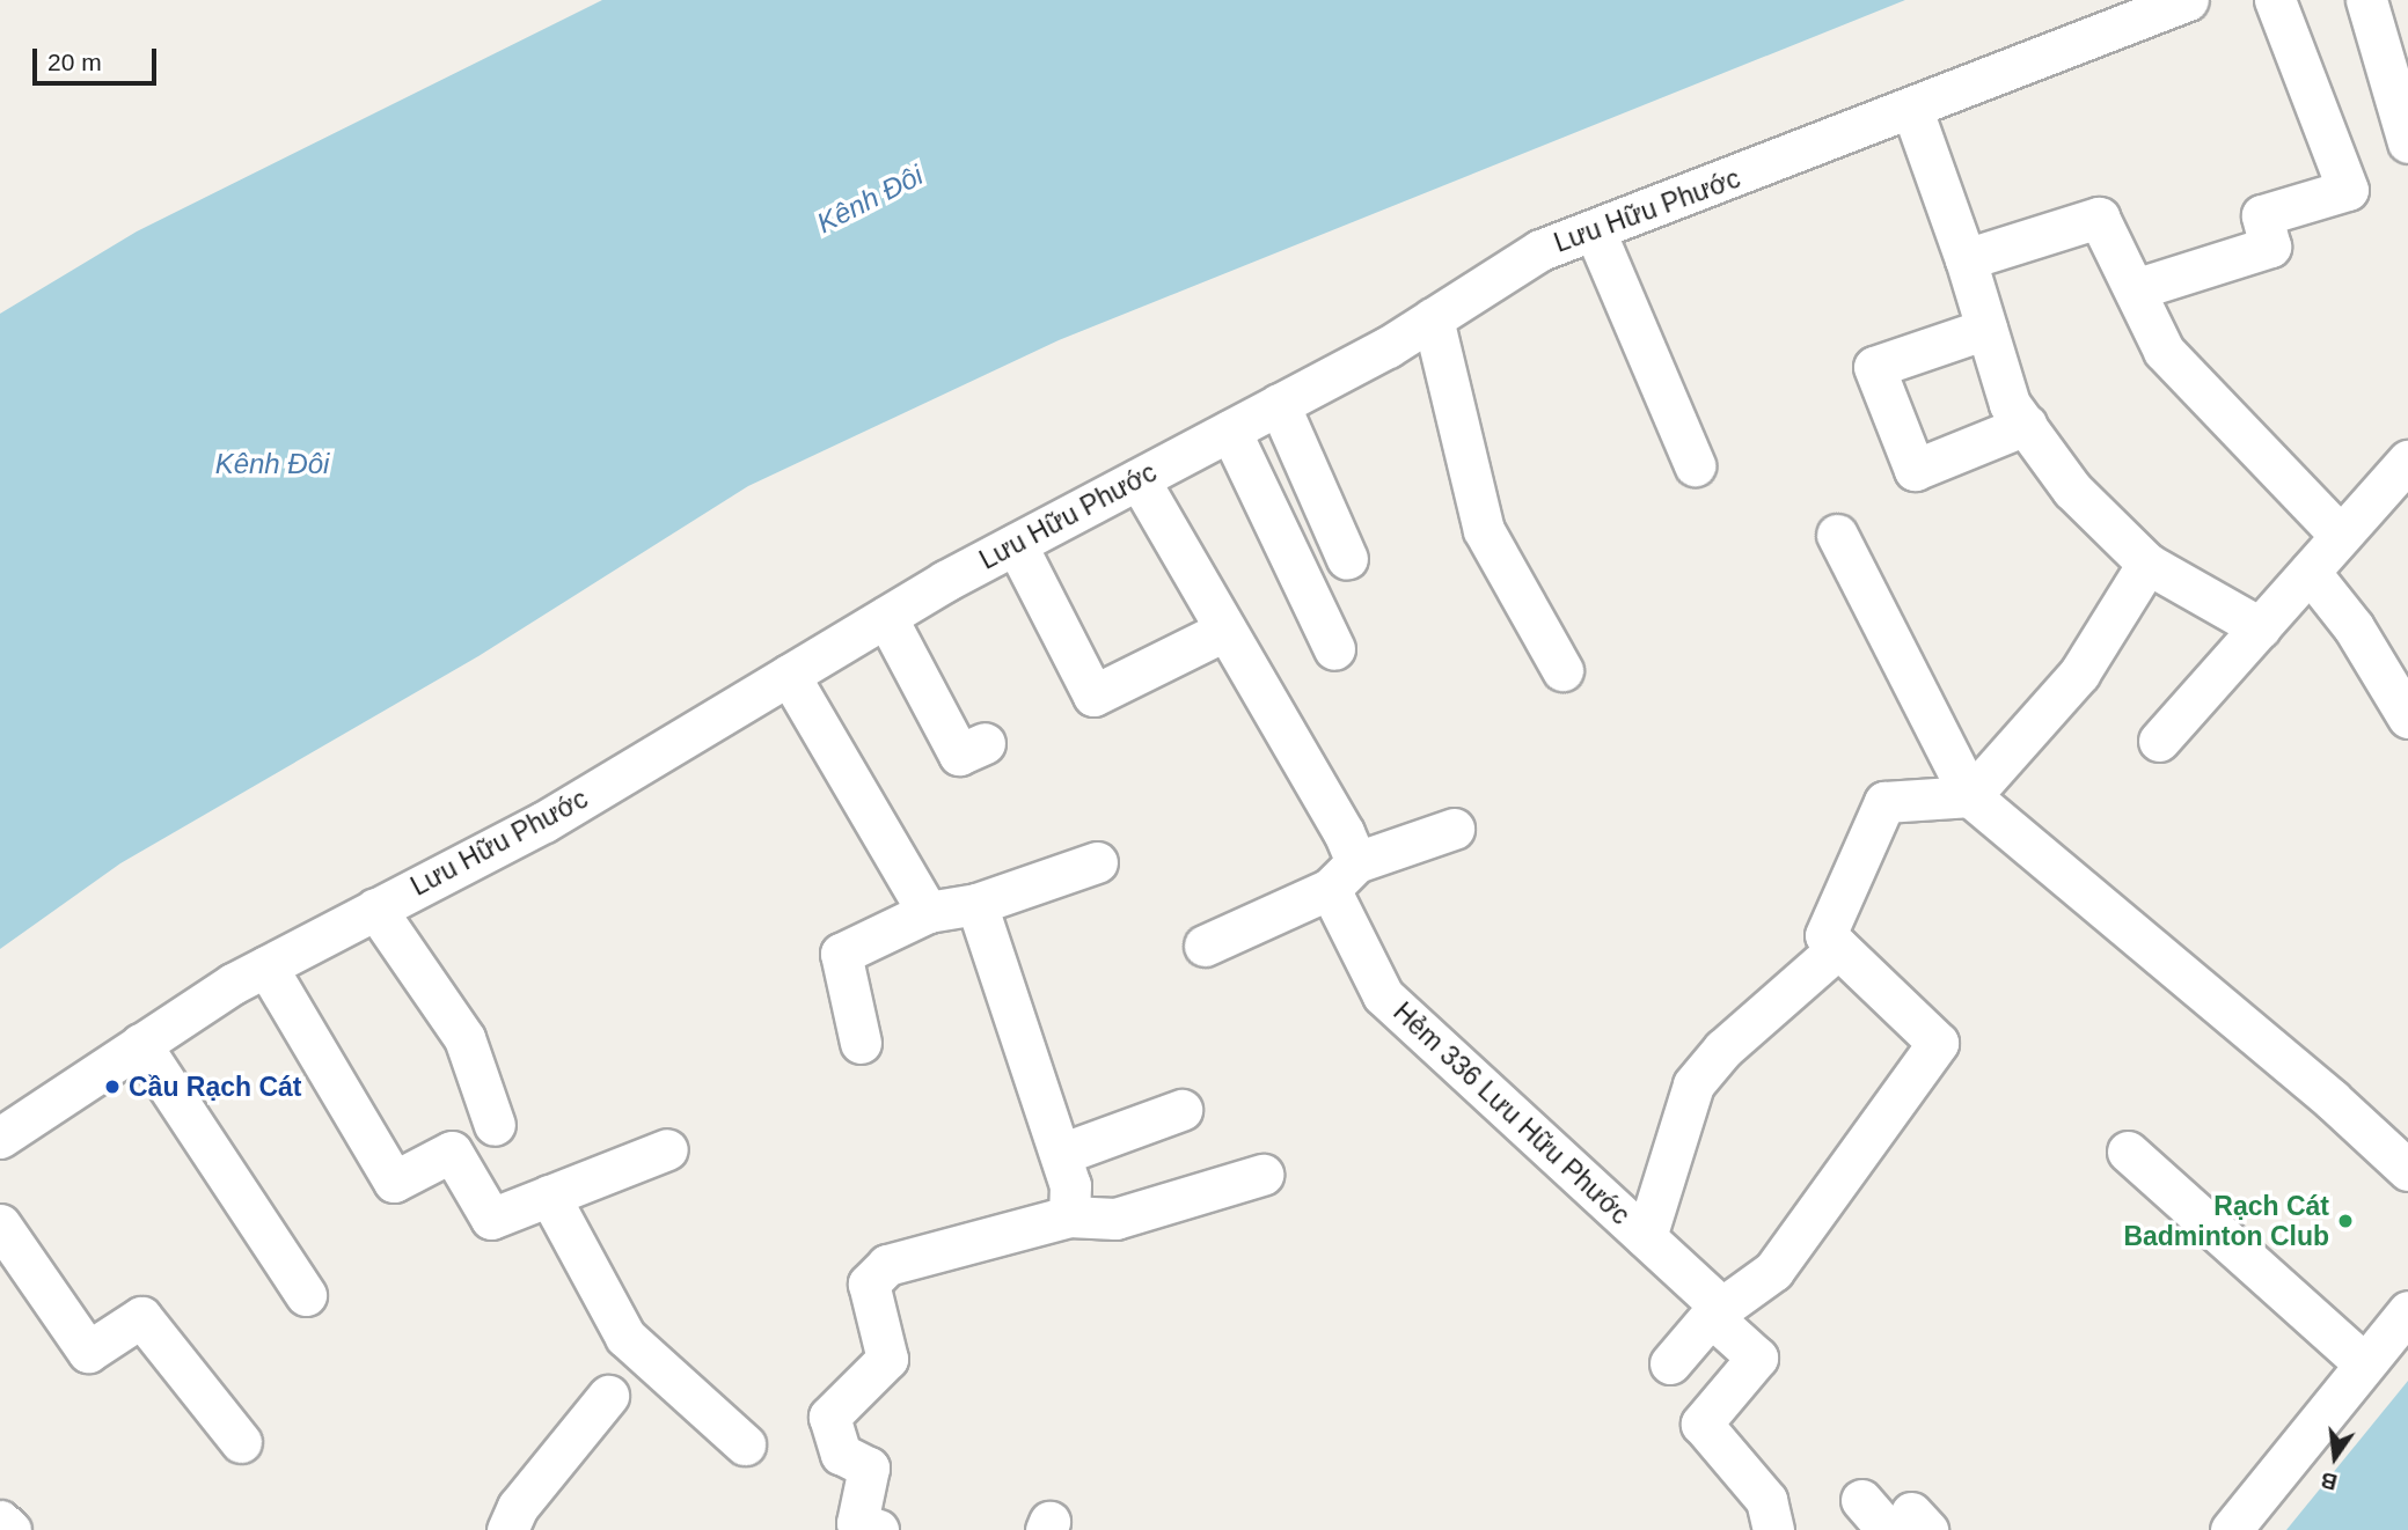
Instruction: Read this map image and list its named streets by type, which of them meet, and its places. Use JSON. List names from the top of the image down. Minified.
{"streets":{"street":["Lưu Hữu Phước","Hẻm 336 Lưu Hữu Phước"]},"crossings":[["Lưu Hữu Phước","Hẻm 336 Lưu Hữu Phước"]],"water":["Kênh Đôi"],"places":["Cầu Rạch Cát","Rạch Cát Badminton Club"],"scale_bar":"20 m","north":"bottom"}
